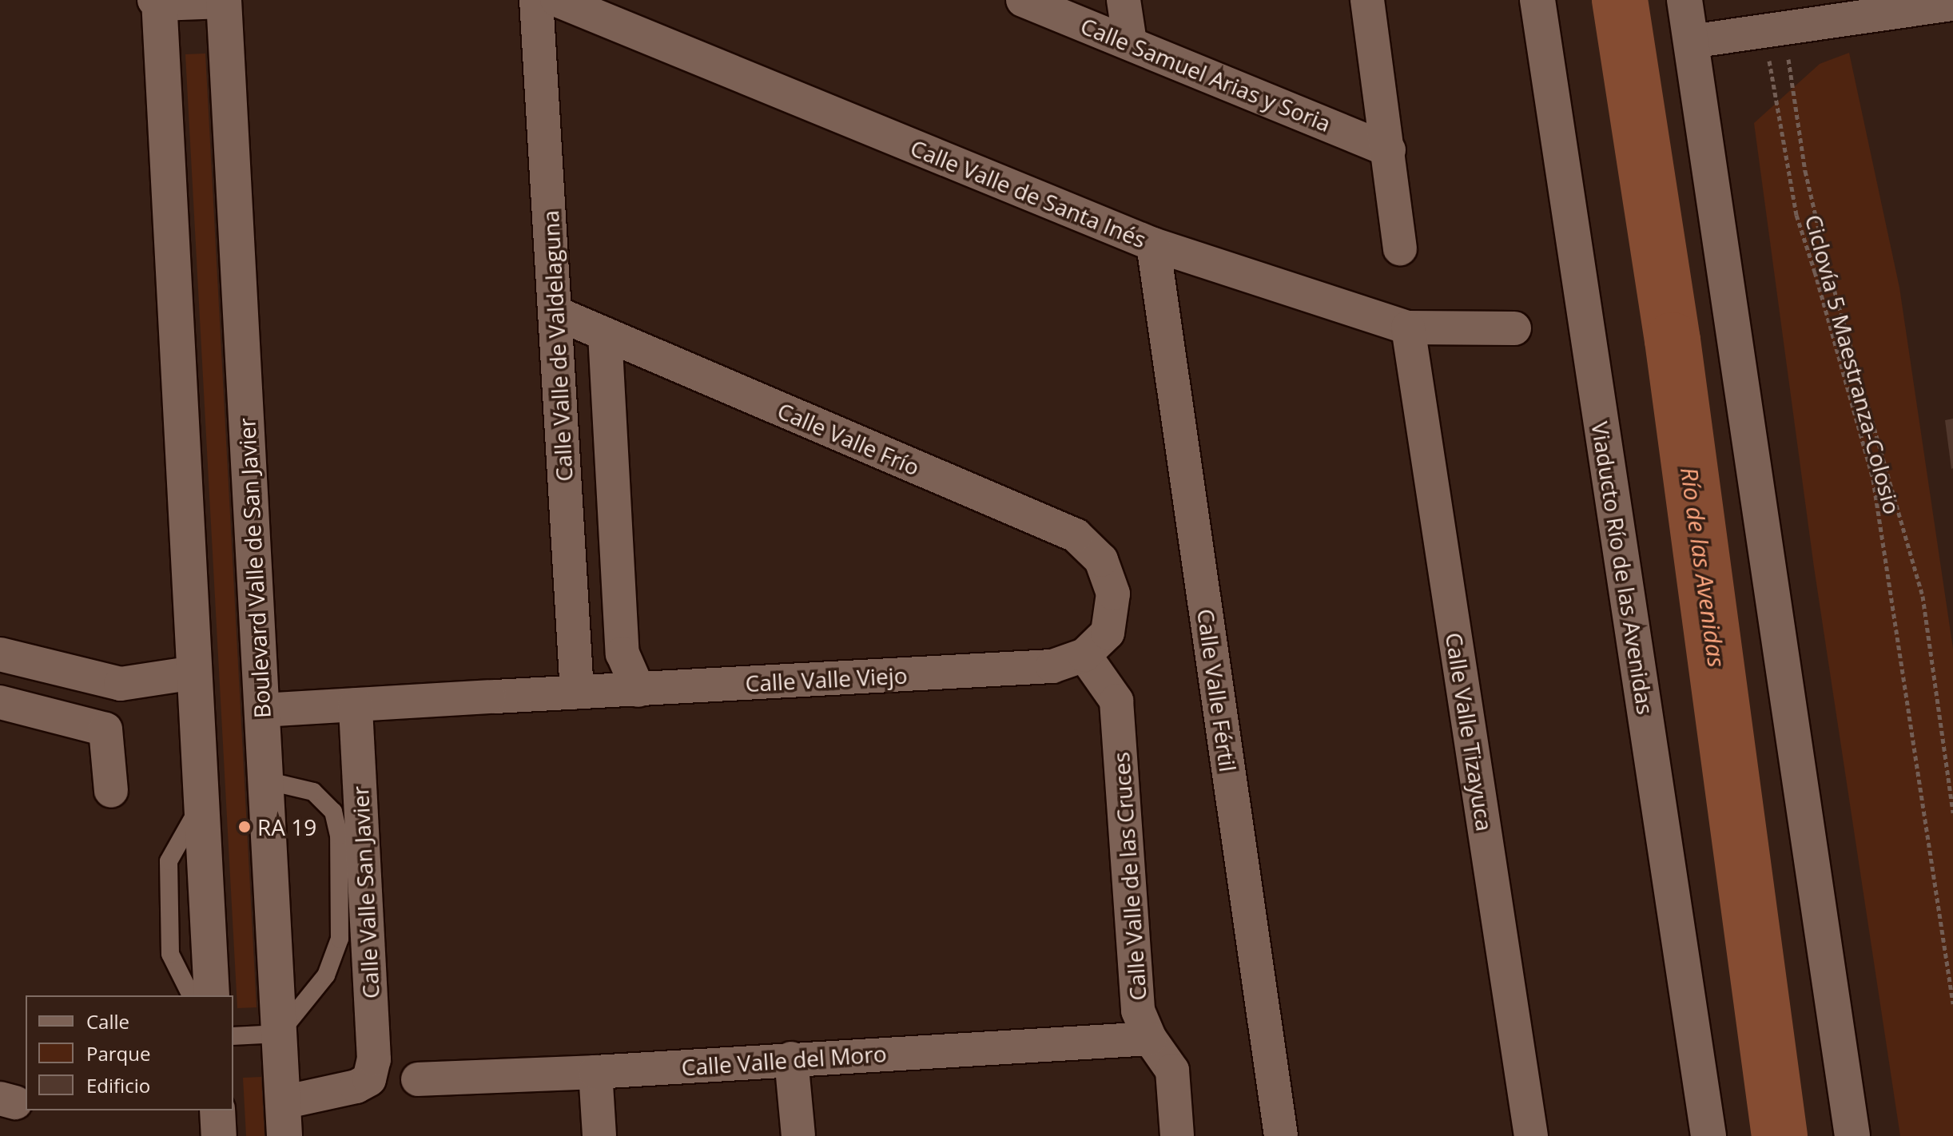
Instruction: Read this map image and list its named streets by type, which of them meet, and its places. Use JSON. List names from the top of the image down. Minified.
{"streets":{"main road":["Boulevard Valle de San Javier","Viaducto Río de las Avenidas"],"street":["Calle Samuel Arias y Soria","Calle Valle de Santa Inés","Calle Valle de Valdelaguna","Calle Valle Frío","Calle Valle Viejo","Calle Valle Fértil","Calle Valle Tizayuca","Calle Valle de las Cruces","Calle Valle San Javier","Calle Valle del Moro"],"path":["Ciclovía 5 Maestranza-Colosio"]},"crossings":[["Calle Valle de Santa Inés","Calle Valle Fértil"],["Calle Valle de Santa Inés","Calle Valle Tizayuca"],["Calle Valle de Valdelaguna","Calle Valle Frío"],["Calle Valle de Valdelaguna","Calle Valle Viejo"],["Calle Valle Frío","Calle Valle Viejo"],["Boulevard Valle de San Javier","Calle Valle Viejo"],["Boulevard Valle de San Javier","Calle Valle San Javier"],["Calle Valle Viejo","Calle Valle de las Cruces"],["Calle Valle Viejo","Calle Valle San Javier"],["Calle Valle de las Cruces","Calle Valle del Moro"]],"water":["Río de las Avenidas"],"places":["RA 19"],"legend":["Calle","Parque","Edificio"]}
